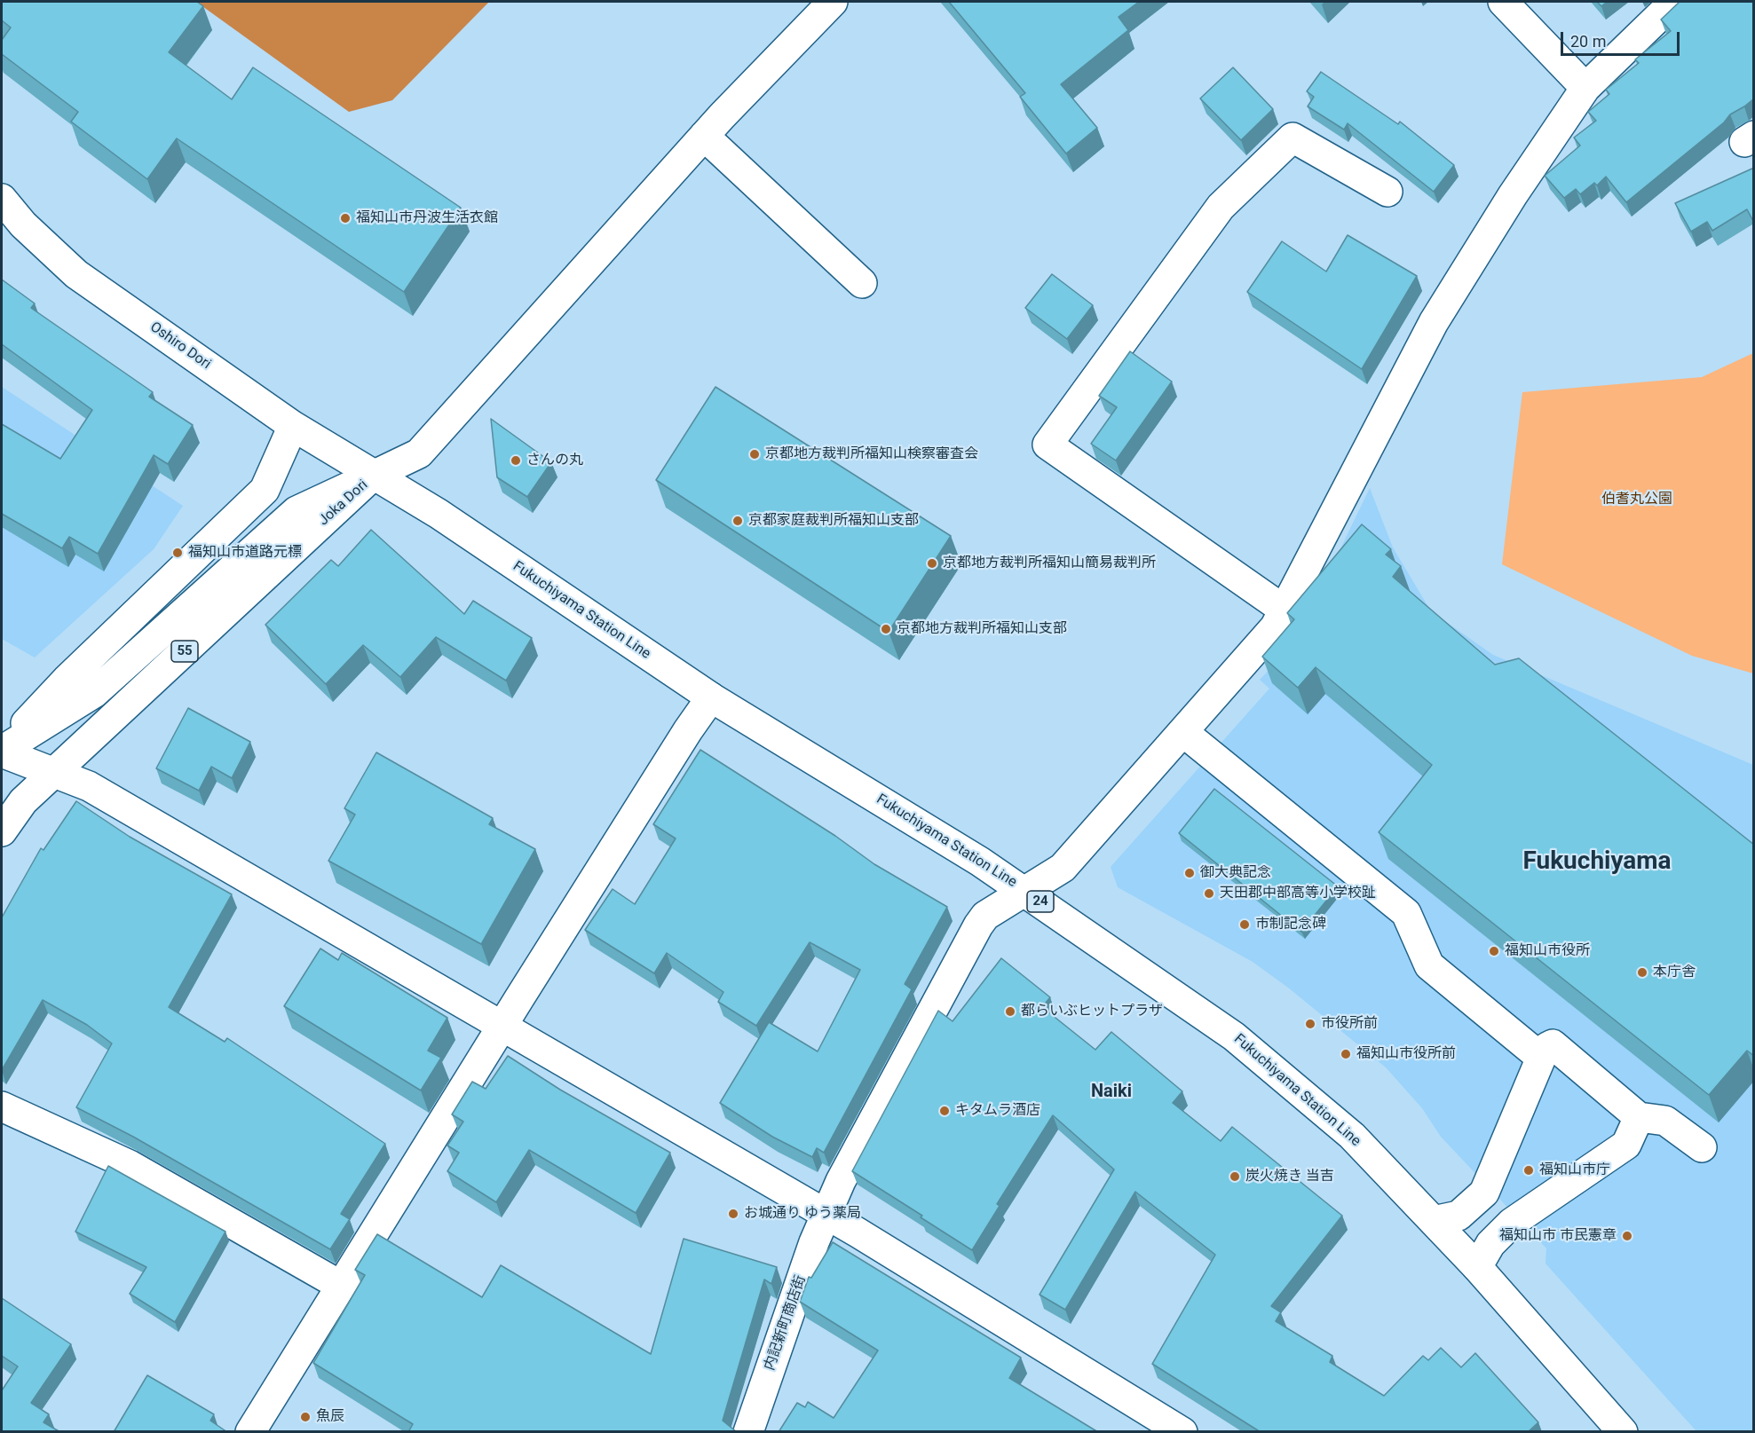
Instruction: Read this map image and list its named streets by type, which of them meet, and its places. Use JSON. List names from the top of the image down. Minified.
{"streets":{"street":["Oshiro Dori","Joka Dori","Fukuchiyama Station Line","55","24","内記新町商店街"]},"crossings":[["Oshiro Dori","Joka Dori"],["Oshiro Dori","Fukuchiyama Station Line"],["Joka Dori","Fukuchiyama Station Line"],["Fukuchiyama Station Line","内記新町商店街"]],"districts":["Fukuchiyama","Naiki"],"parks":["伯耆丸公園"],"places":["福知山市丹波生活衣館","京都地方裁判所福知山検察審査会","さんの丸","京都家庭裁判所福知山支部","福知山市道路元標","京都地方裁判所福知山簡易裁判所","京都地方裁判所福知山支部","御大典記念","天田郡中部高等小学校趾","市制記念碑","福知山市役所","本庁舎","都らいぶヒットプラザ","市役所前","福知山市役所前","キタムラ酒店","福知山市庁","炭火焼き 当吉","お城通り ゆう薬局","福知山市 市民憲章","魚辰"],"scale_bar":"20 m"}
